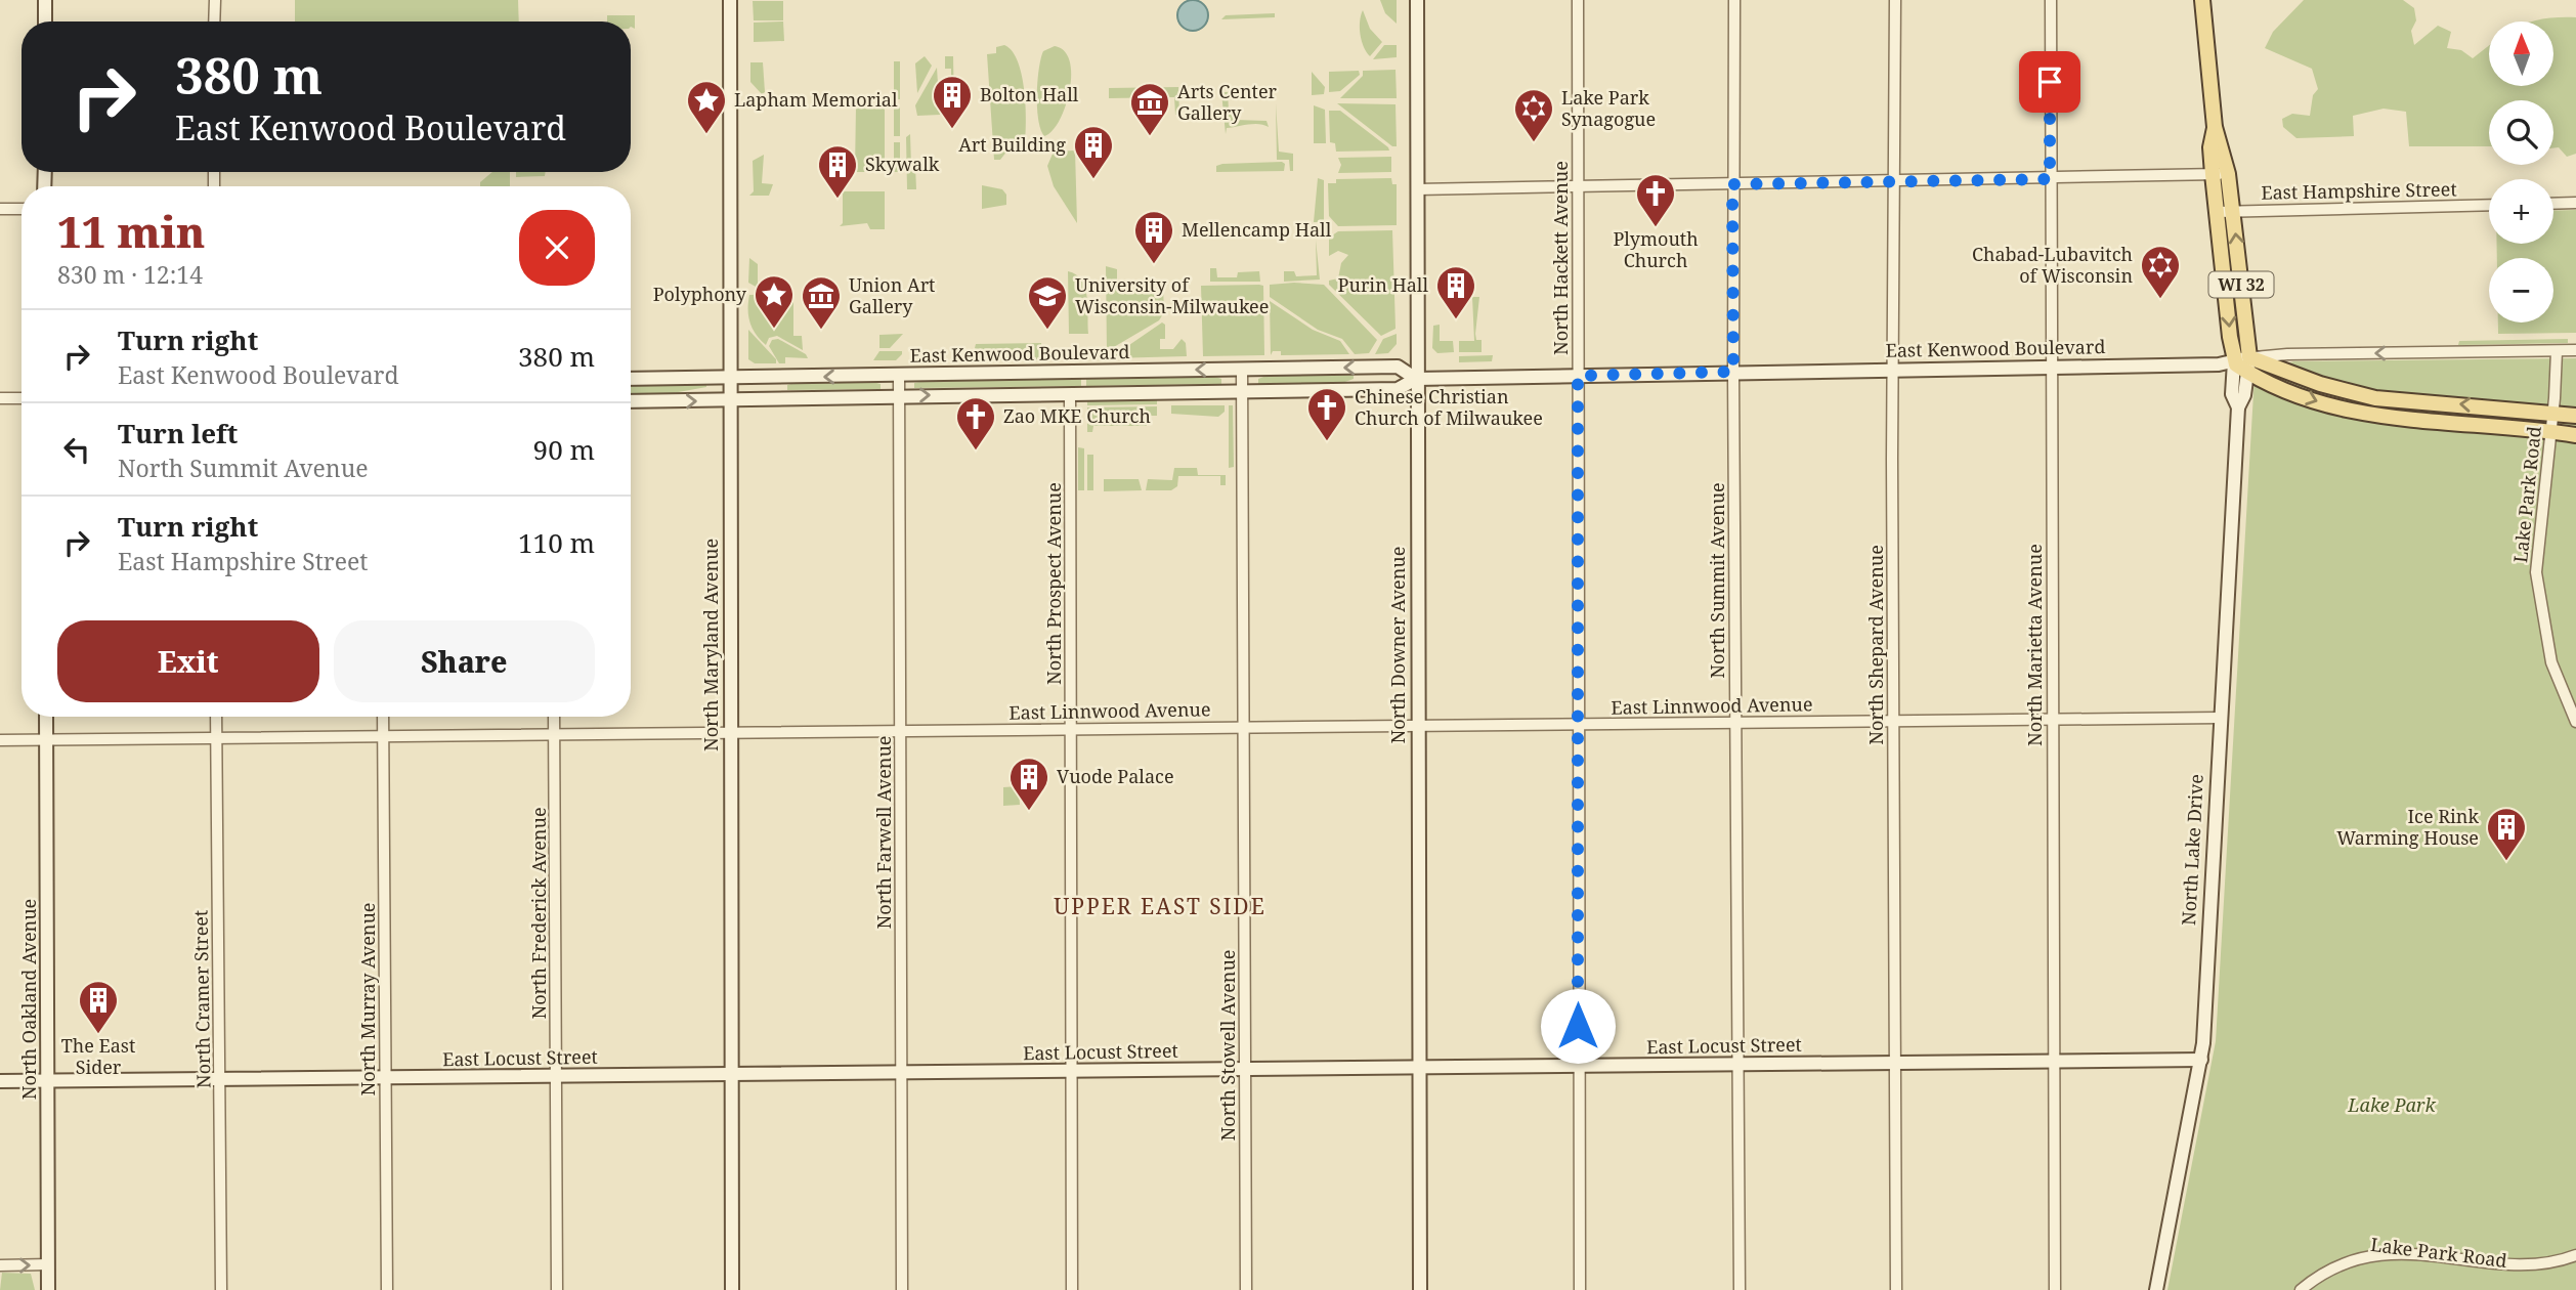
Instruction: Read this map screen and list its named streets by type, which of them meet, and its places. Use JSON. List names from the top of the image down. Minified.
{"streets":{"main road":["WI 32","North Lake Drive"],"street":["East Hampshire Street","North Hackett Avenue","East Kenwood Boulevard","Lake Park Road","North Summit Avenue","North Prospect Avenue","North Maryland Avenue","North Downer Avenue","North Shepard Avenue","North Marietta Avenue","East Linnwood Avenue","North Farwell Avenue","North Frederick Avenue","North Oakland Avenue","North Cramer Street","North Murray Avenue","North Stowell Avenue","East Locust Street"]},"crossings":[["East Hampshire Street","North Lake Drive"],["North Hackett Avenue","East Kenwood Boulevard"],["North Hackett Avenue","East Linnwood Avenue"],["North Hackett Avenue","East Locust Street"],["East Kenwood Boulevard","North Summit Avenue"],["East Kenwood Boulevard","North Prospect Avenue"],["East Kenwood Boulevard","North Maryland Avenue"],["East Kenwood Boulevard","North Downer Avenue"],["East Kenwood Boulevard","North Shepard Avenue"],["East Kenwood Boulevard","North Marietta Avenue"],["East Kenwood Boulevard","North Farwell Avenue"],["East Kenwood Boulevard","North Lake Drive"],["East Kenwood Boulevard","North Stowell Avenue"],["North Summit Avenue","East Linnwood Avenue"],["North Summit Avenue","East Locust Street"],["North Prospect Avenue","East Linnwood Avenue"],["North Prospect Avenue","East Locust Street"],["North Maryland Avenue","East Linnwood Avenue"],["North Maryland Avenue","East Locust Street"],["North Downer Avenue","East Linnwood Avenue"],["North Downer Avenue","East Locust Street"],["North Shepard Avenue","East Linnwood Avenue"],["North Shepard Avenue","East Locust Street"],["North Marietta Avenue","East Linnwood Avenue"],["North Marietta Avenue","East Locust Street"],["East Linnwood Avenue","North Farwell Avenue"],["East Linnwood Avenue","North Lake Drive"],["East Linnwood Avenue","North Frederick Avenue"],["East Linnwood Avenue","North Oakland Avenue"],["East Linnwood Avenue","North Cramer Street"],["East Linnwood Avenue","North Murray Avenue"],["East Linnwood Avenue","North Stowell Avenue"],["North Farwell Avenue","East Locust Street"],["North Lake Drive","East Locust Street"],["North Frederick Avenue","East Locust Street"],["North Oakland Avenue","East Locust Street"],["North Cramer Street","East Locust Street"],["North Murray Avenue","East Locust Street"],["North Stowell Avenue","East Locust Street"]],"districts":["UPPER EAST SIDE"],"parks":["Lake Park"],"places":{"building":["Bolton Hall","Art Building","Skywalk","Mellencamp Hall","Purin Hall","Vuode Palace","Ice Rink Warming House","The East Sider"],"place":["Lapham Memorial","Polyphony"],"museum":["Arts Center Gallery","Union Art Gallery"],"synagogue":["Lake Park Synagogue","Chabad-Lubavitch of Wisconsin"],"church":["Plymouth Church","Chinese Christian Church of Milwaukee","Zao MKE Church"],"school or university":["University of Wisconsin-Milwaukee"]},"north":"top","page":{"map_buttons":["+","−"],"turn":["380 m","East Kenwood Boulevard"],"heading":["11 min","830 m · 12:14"],"list":[{"name":"Turn right","note":"East Kenwood Boulevard","value":"380 m"},{"name":"Turn left","note":"North Summit Avenue","value":"90 m"},{"name":"Turn right","note":"East Hampshire Street","value":"110 m"}],"buttons":["Exit","Share"]}}
